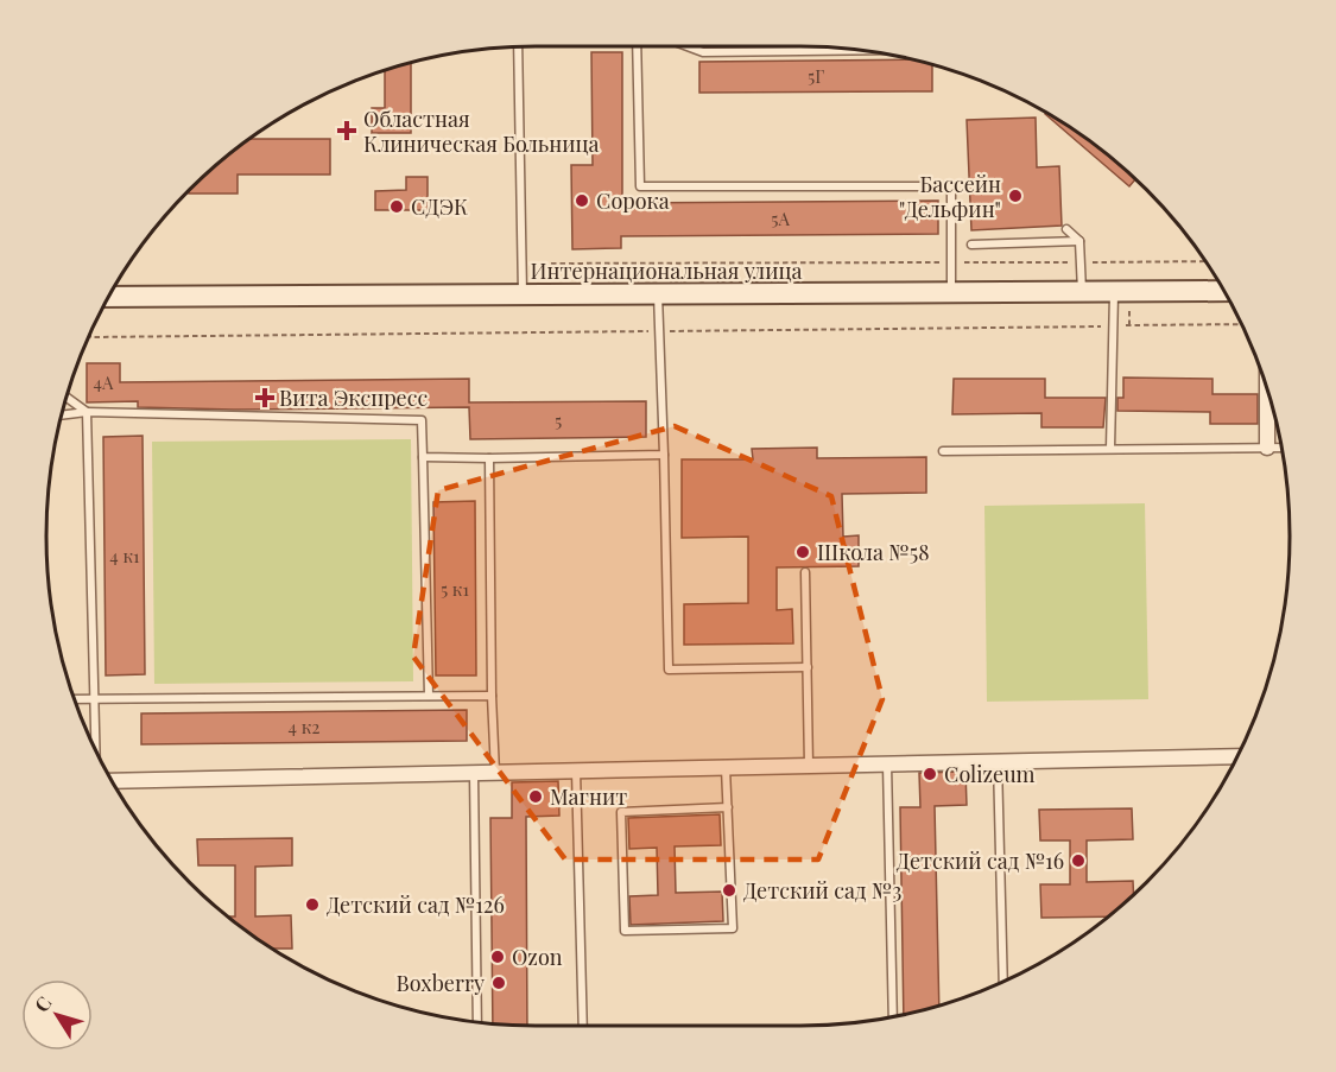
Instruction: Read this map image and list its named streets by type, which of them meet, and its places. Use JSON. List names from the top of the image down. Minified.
{"streets":{"main road":["Интернациональная улица"]},"places":{"health":["Областная Клиническая Больница","Вита Экспресс"],"other":["Бассейн \"Дельфин\"","Сорока","СДЭК","Школа №58","Colizeum","Магнит","Детский сад №16","Детский сад №3","Детский сад №126","Ozon","Boxberry"]},"house_numbers":["5Г","5А","4А","5","4 к1","5 к1","4 к2"],"north":"top left"}
